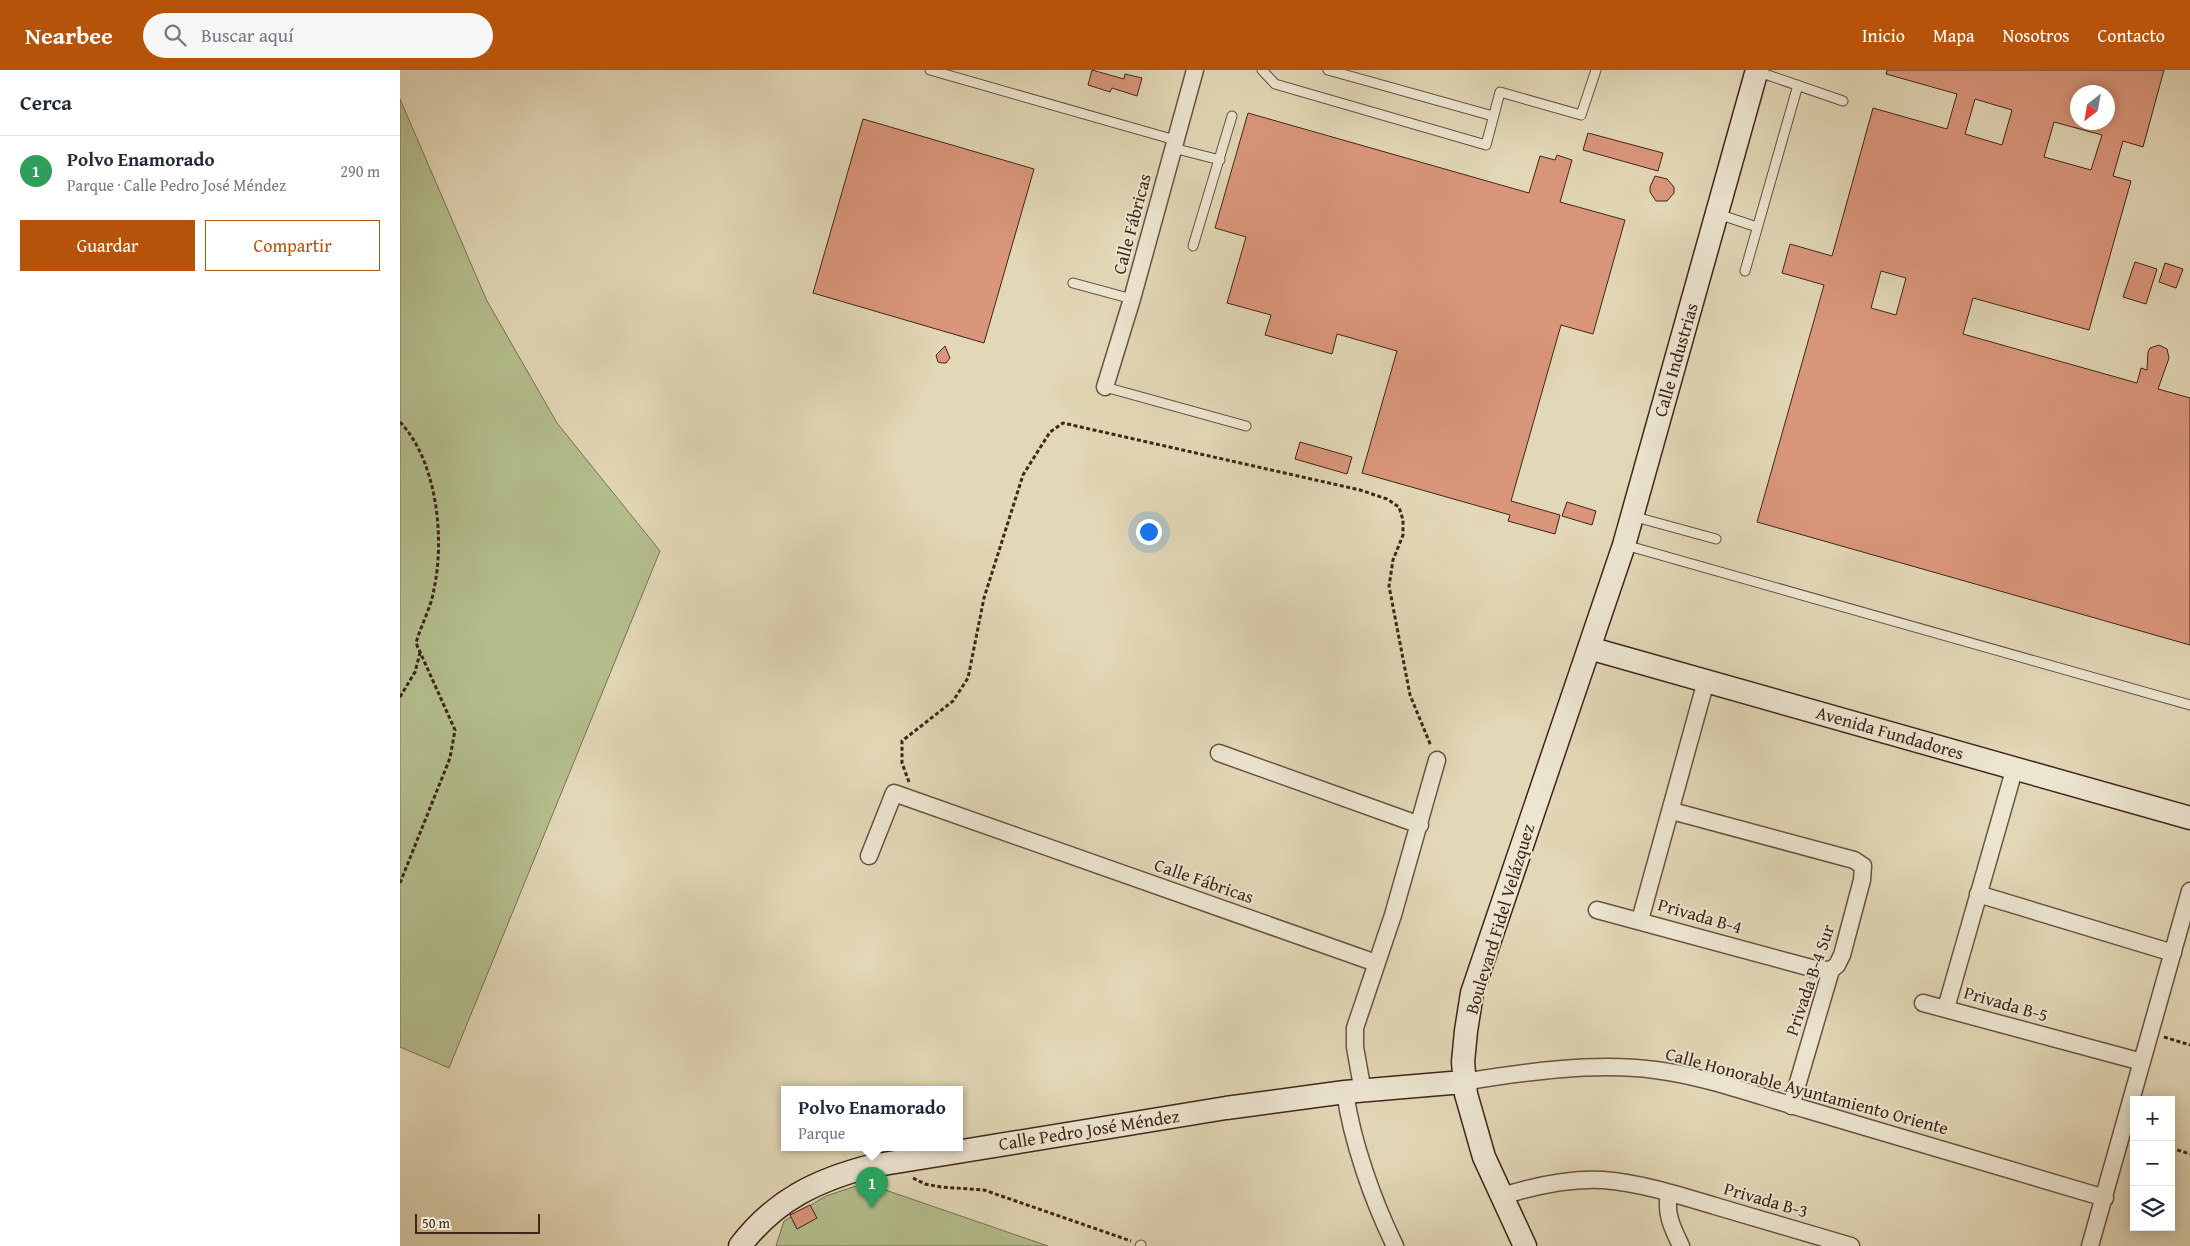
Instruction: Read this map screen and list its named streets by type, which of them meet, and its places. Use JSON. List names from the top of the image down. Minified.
{"streets":{"street":["Calle Fábricas","Calle Industrias","Avenida Fundadores","Privada B-4","Boulevard Fidel Velázquez","Privada B-4 Sur","Privada B-5","Calle Honorable Ayuntamiento Oriente","Calle Pedro José Méndez","Privada B-3"]},"crossings":[["Calle Industrias","Avenida Fundadores"],["Calle Industrias","Boulevard Fidel Velázquez"],["Avenida Fundadores","Privada B-4"],["Avenida Fundadores","Boulevard Fidel Velázquez"],["Avenida Fundadores","Privada B-5"],["Privada B-4","Privada B-4 Sur"],["Boulevard Fidel Velázquez","Calle Honorable Ayuntamiento Oriente"],["Boulevard Fidel Velázquez","Calle Pedro José Méndez"],["Boulevard Fidel Velázquez","Privada B-3"],["Privada B-4 Sur","Calle Honorable Ayuntamiento Oriente"],["Calle Honorable Ayuntamiento Oriente","Calle Pedro José Méndez"]],"scale_bar":"50 m","north":"bottom left","page":{"header":"Nearbee","search":"Buscar aquí","nav":["Inicio","Mapa","Nosotros","Contacto"],"heading":"Cerca","list":[{"mark":"1","name":"Polvo Enamorado","note":"Parque · Calle Pedro José Méndez","value":"290 m"}],"buttons":["Guardar","Compartir"],"popup":["Polvo Enamorado","Parque"],"map_buttons":["+","−"],"pins":"1","scale":"50 m"}}
